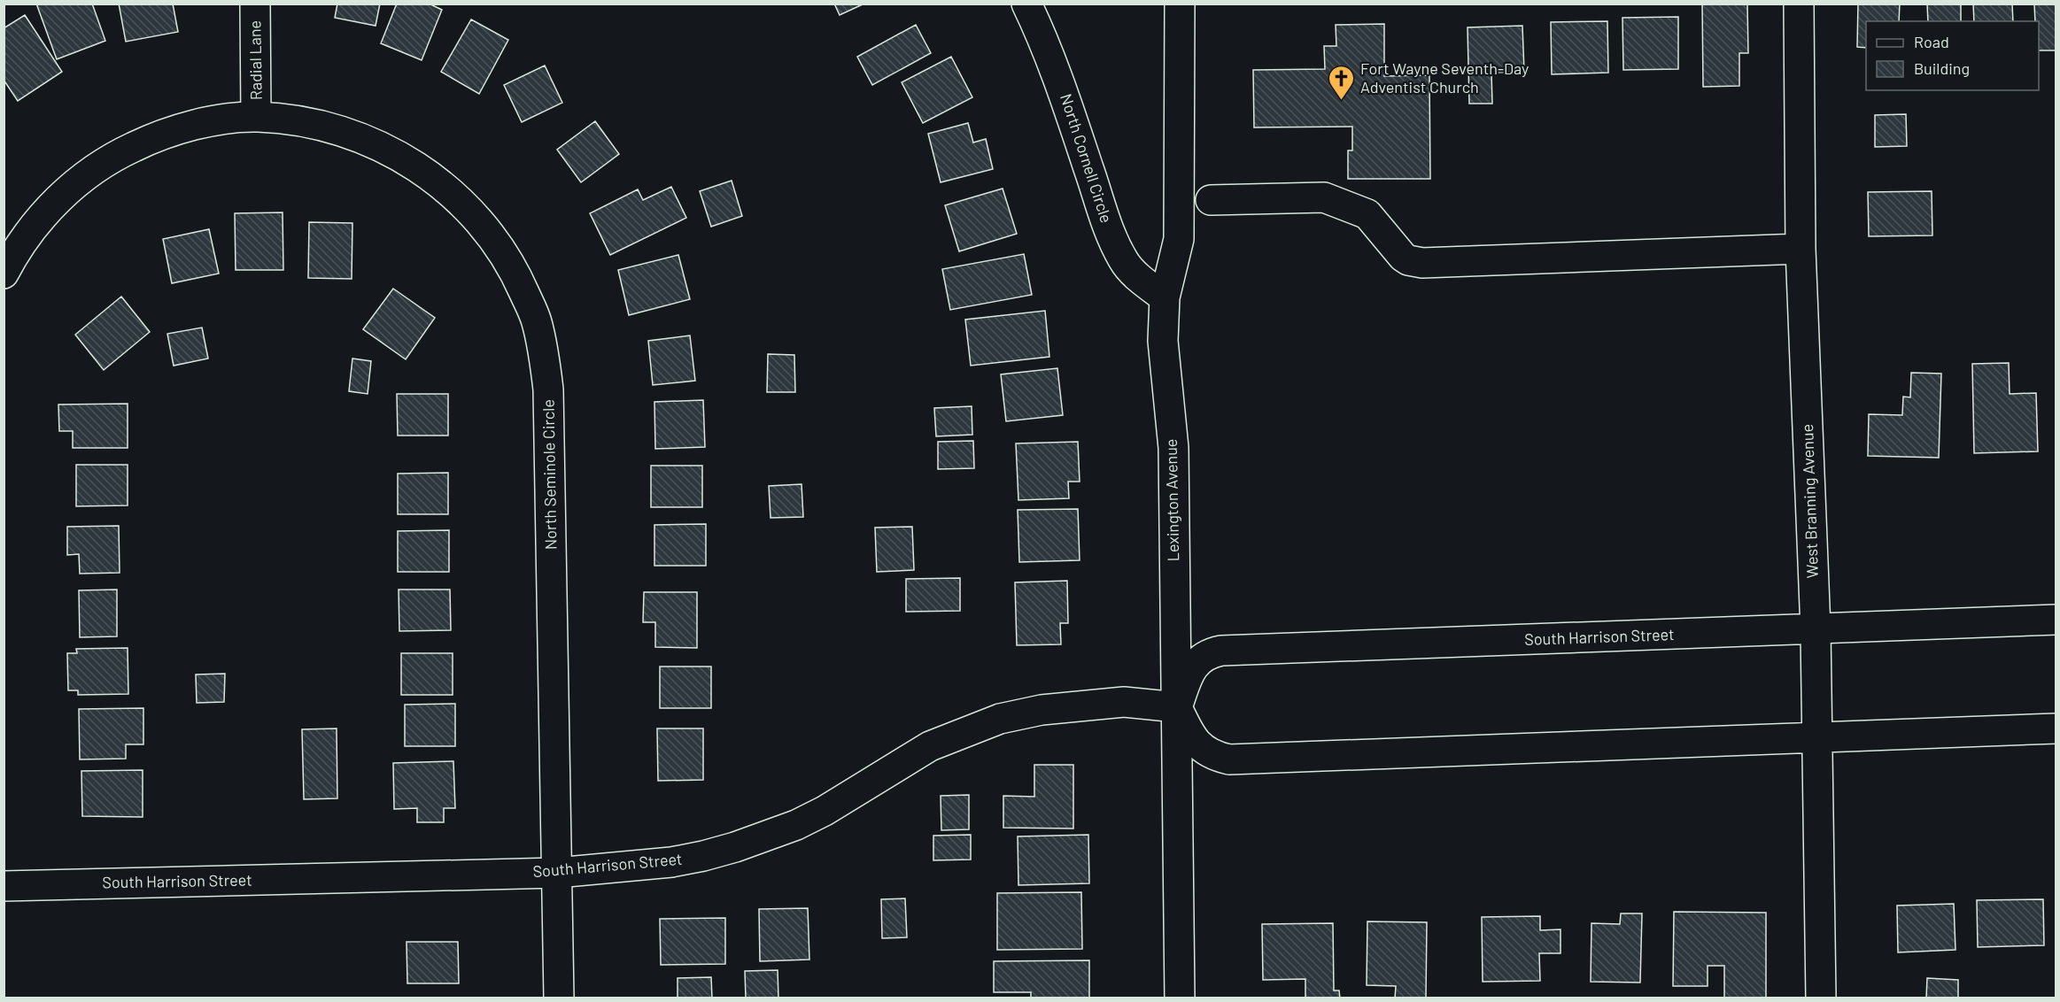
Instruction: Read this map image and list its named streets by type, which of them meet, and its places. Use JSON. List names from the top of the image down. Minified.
{"streets":{"street":["Radial Lane","North Cornell Circle","North Seminole Circle","Lexington Avenue","West Branning Avenue","South Harrison Street"]},"crossings":[["Radial Lane","North Seminole Circle"],["North Cornell Circle","Lexington Avenue"],["North Seminole Circle","South Harrison Street"],["Lexington Avenue","South Harrison Street"],["West Branning Avenue","South Harrison Street"]],"places":{"church":["Fort Wayne Seventh-Day Adventist Church"]},"legend":["Road","Building"]}
